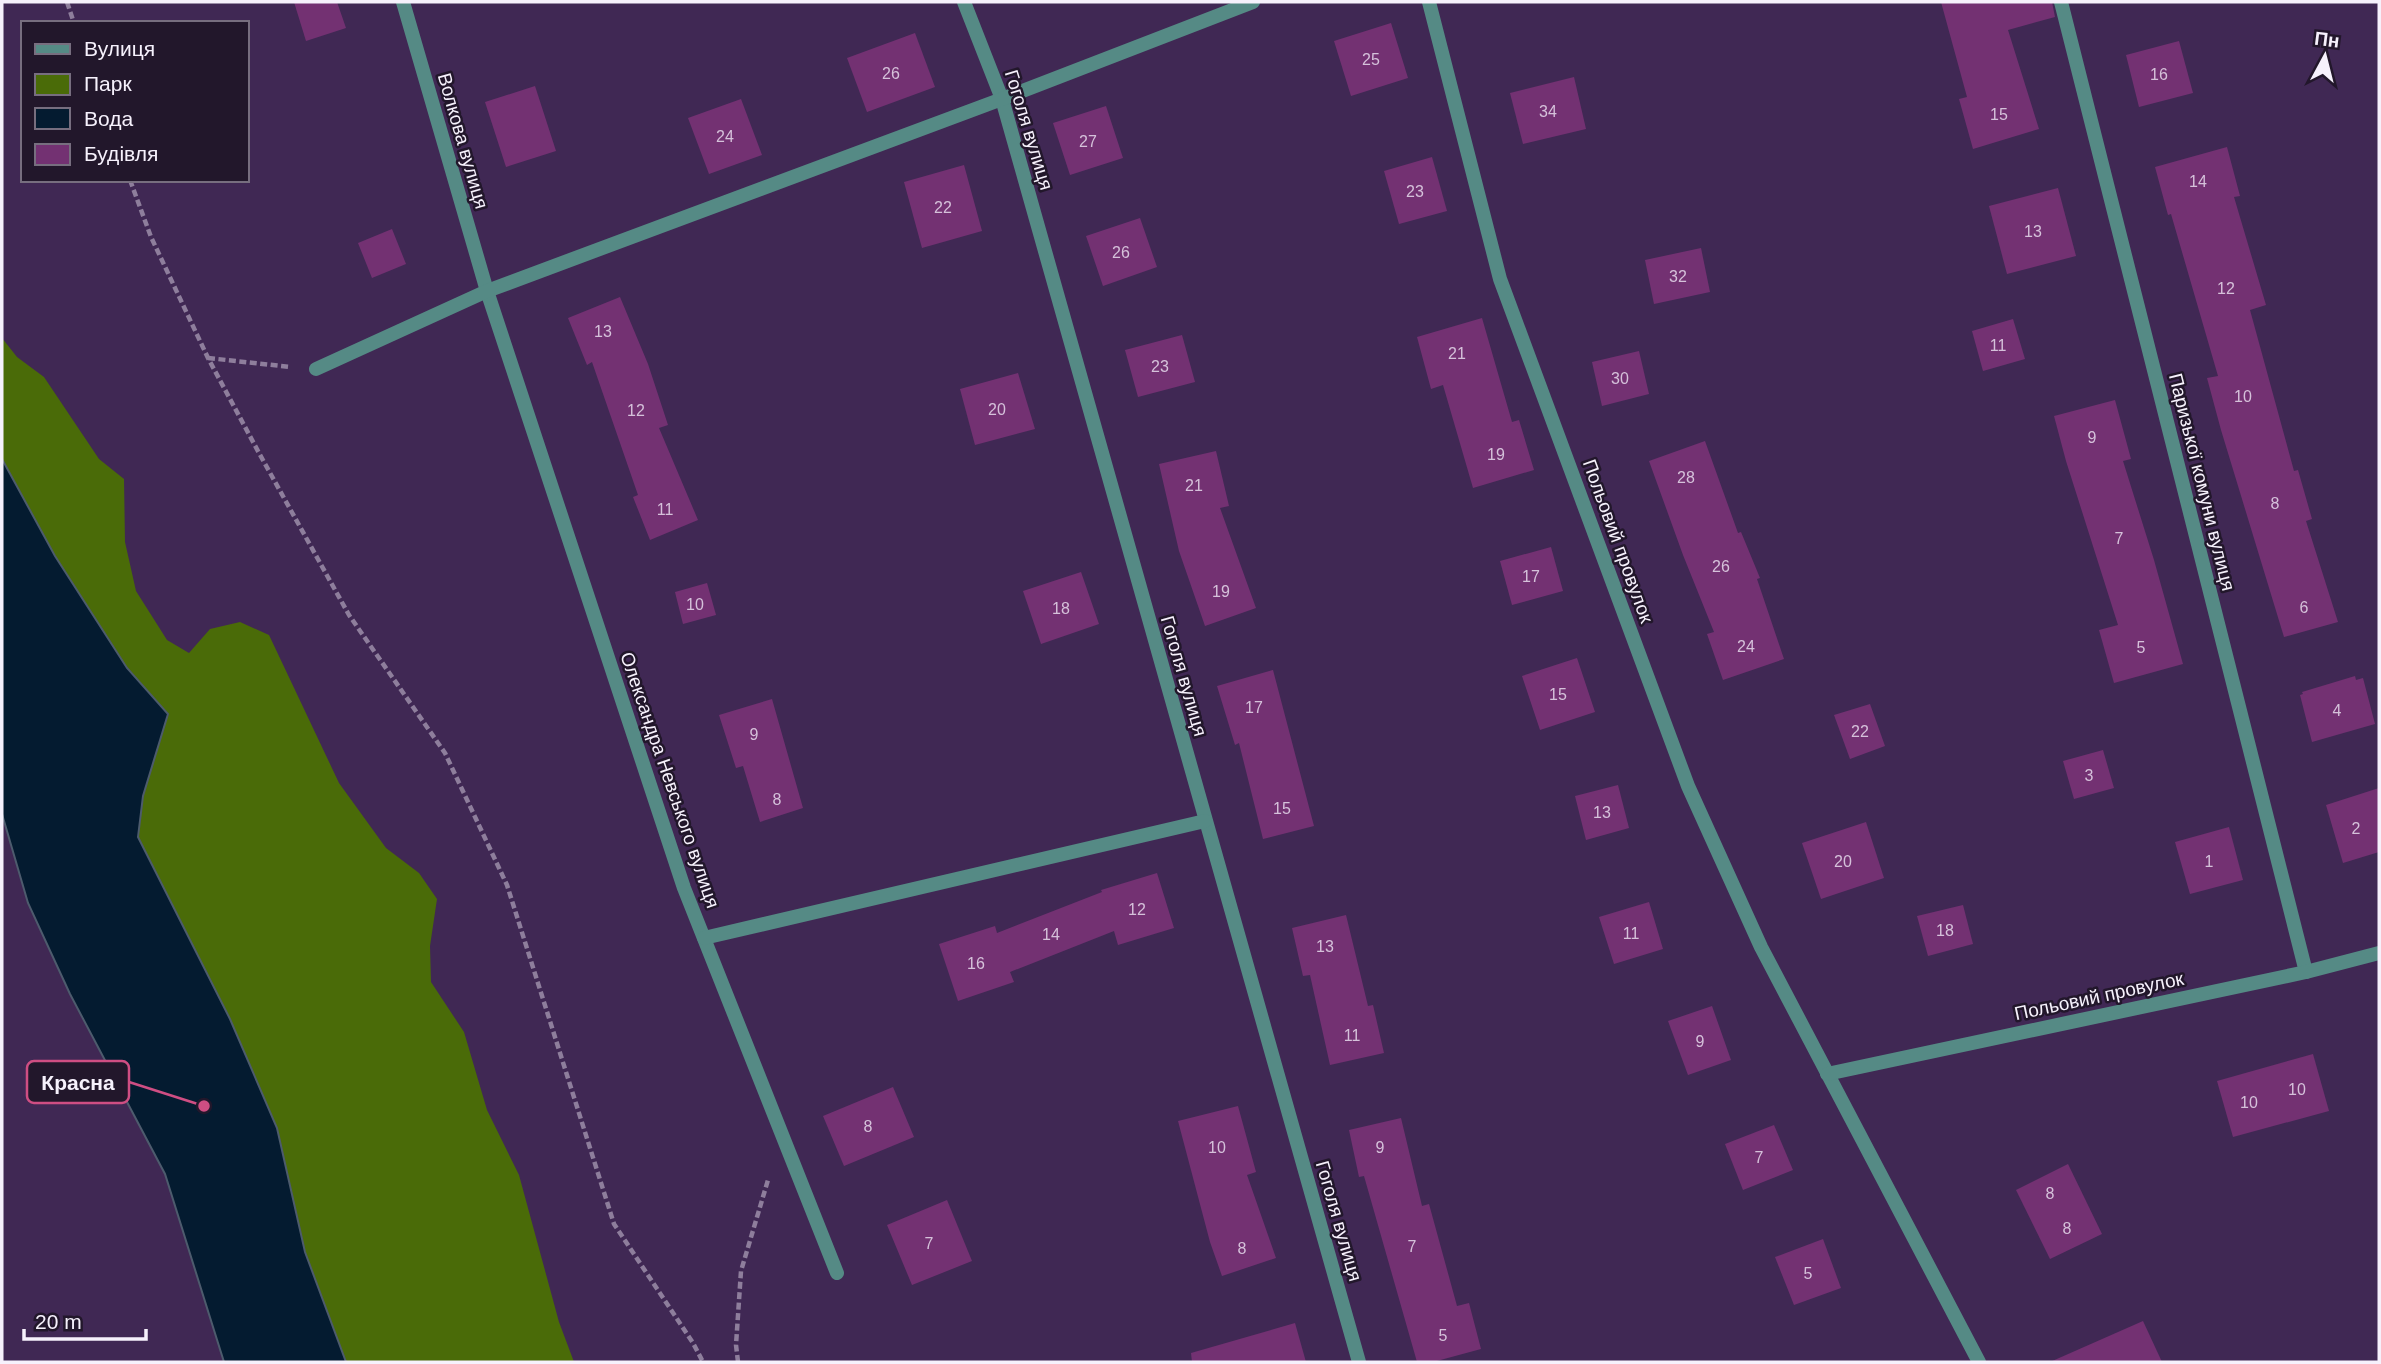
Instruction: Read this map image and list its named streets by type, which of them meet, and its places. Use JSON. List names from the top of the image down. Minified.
{"streets":{"street":["Гоголя вулиця","Волкова вулиця","Паризької комуни вулиця","Польовий провулок","Олександра Невського вулиця"]},"crossings":[["Волкова вулиця","Олександра Невського вулиця"],["Паризької комуни вулиця","Польовий провулок"]],"places":["Красна"],"house_numbers":["25","26","16","34","15","24","27","14","23","22","13","26","32","12","13","11","21","23","30","10","20","12","9","19","28","21","8","11","7","26","17","19","10","6","18","24","5","15","17","4","22","9","3","8","15","13","2","20","1","12","18","11","14","13","16","11","9","10","10","8","10","9","7","8","8","7","7","8","5","5"],"legend":["Вулиця","Парк","Вода","Будівля"],"scale_bar":"20 m","north":"top"}
